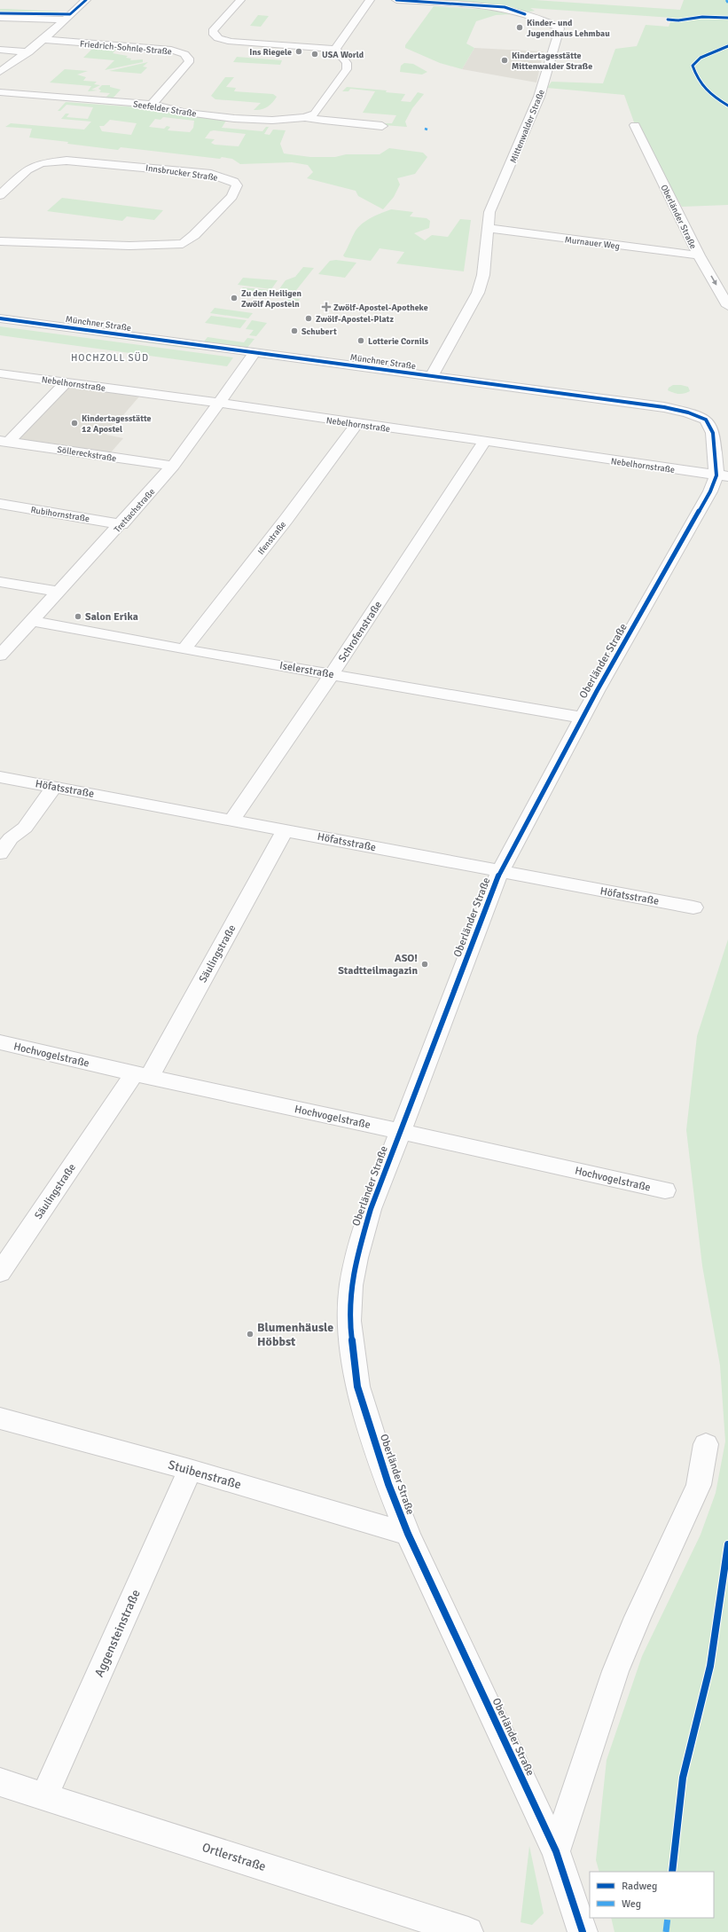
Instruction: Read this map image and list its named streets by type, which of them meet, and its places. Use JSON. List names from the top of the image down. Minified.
{"streets":{"street":["Friedrich-Sohnle-Straße","Seefelder Straße","Mittenwalder Straße","Innsbrucker Straße","Oberländer Straße","Murnauer Weg","Münchner Straße","Nebelhornstraße","Söllereckstraße","Trettachstraße","Rubihornstraße","Ifenstraße","Schrofenstraße","Iselerstraße","Höfatsstraße","Säulingstraße","Hochvogelstraße","Stuibenstraße","Aggensteinstraße","Ortlerstraße"]},"crossings":[["Friedrich-Sohnle-Straße","Seefelder Straße"],["Mittenwalder Straße","Murnauer Weg"],["Mittenwalder Straße","Münchner Straße"],["Oberländer Straße","Murnauer Weg"],["Oberländer Straße","Münchner Straße"],["Oberländer Straße","Nebelhornstraße"],["Oberländer Straße","Iselerstraße"],["Oberländer Straße","Höfatsstraße"],["Oberländer Straße","Hochvogelstraße"],["Oberländer Straße","Stuibenstraße"],["Münchner Straße","Nebelhornstraße"],["Münchner Straße","Trettachstraße"],["Nebelhornstraße","Trettachstraße"],["Nebelhornstraße","Ifenstraße"],["Nebelhornstraße","Schrofenstraße"],["Söllereckstraße","Trettachstraße"],["Trettachstraße","Rubihornstraße"],["Trettachstraße","Iselerstraße"],["Ifenstraße","Iselerstraße"],["Schrofenstraße","Iselerstraße"],["Schrofenstraße","Höfatsstraße"],["Höfatsstraße","Säulingstraße"],["Säulingstraße","Hochvogelstraße"],["Stuibenstraße","Aggensteinstraße"],["Aggensteinstraße","Ortlerstraße"]],"districts":["HOCHZOLL SÜD"],"places":{"other":["Kinder- und Jugendhaus Lehmbau","Ins Riegele","USA World","Kindertagesstätte Mittenwalder Straße","Zu den Heiligen Zwölf Aposteln","Zwölf-Apostel-Platz","Schubert","Lotterie Cornils","Kindertagesstätte 12 Apostel","Salon Erika","ASO! Stadtteilmagazin","Blumenhäusle Höbbst"],"health":["Zwölf-Apostel-Apotheke"]},"legend":["Radweg","Weg"]}
